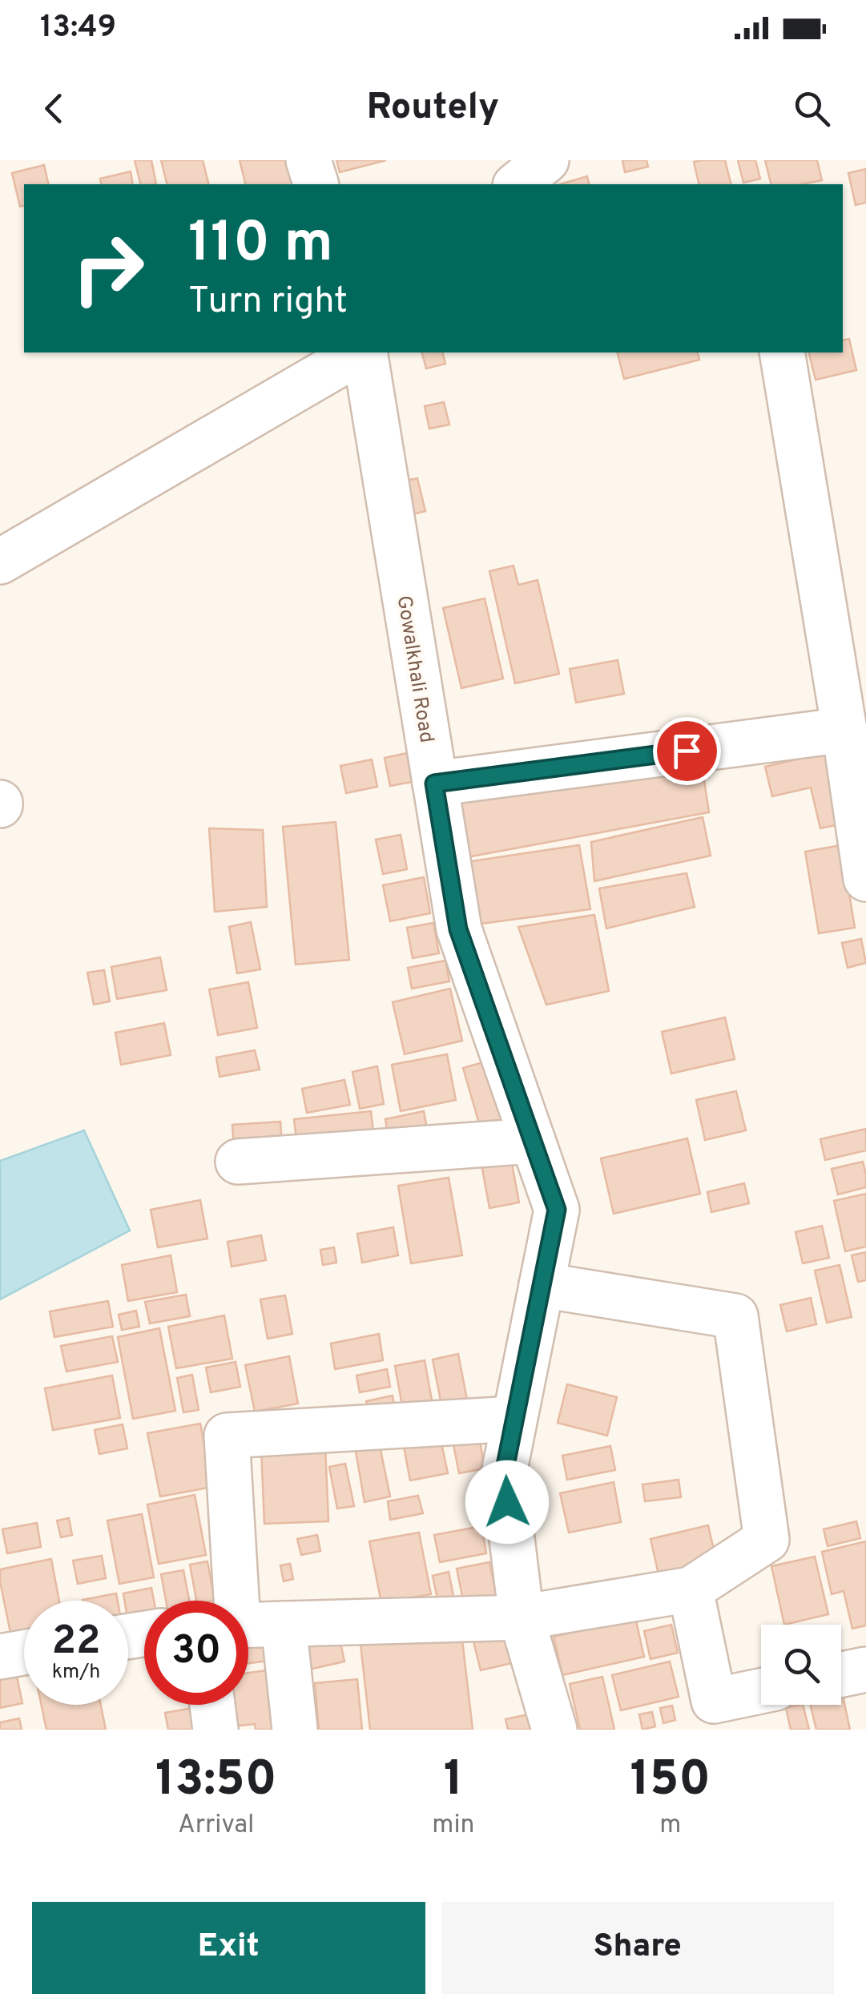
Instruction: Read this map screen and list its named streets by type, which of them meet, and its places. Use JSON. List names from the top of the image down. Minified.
{"streets":{"street":["Gowalkhali Road"]},"page":{"status":"13:49","header":"Routely","turn":["110 m","Turn right"],"speed":"22 km/h","limit":"30","eta":["13:50","Arrival","1","min","150","m"],"buttons":["Exit","Share"]}}
